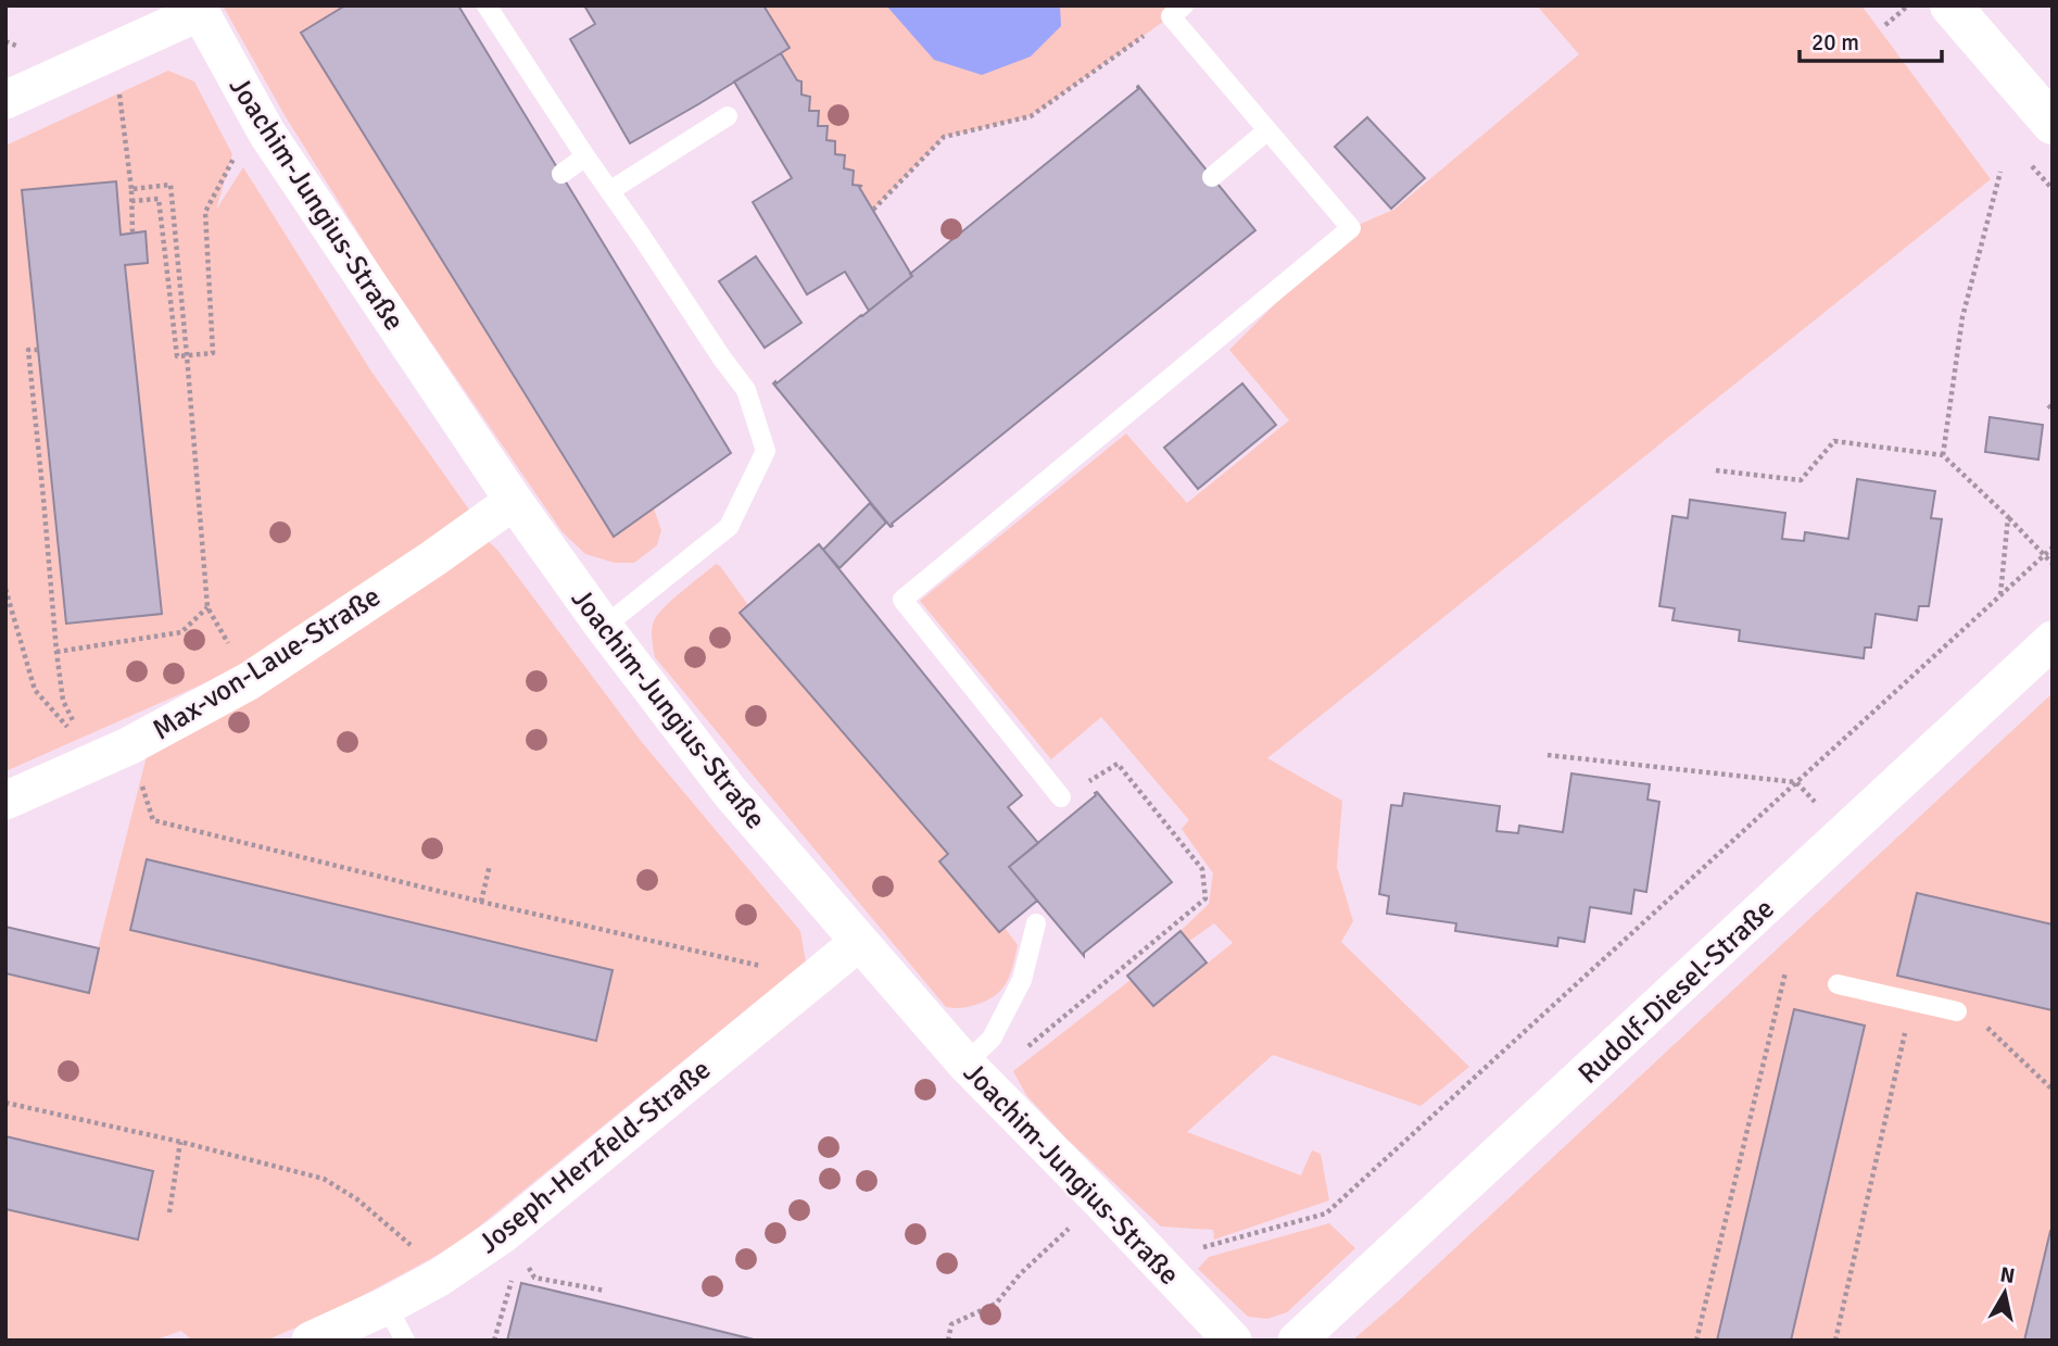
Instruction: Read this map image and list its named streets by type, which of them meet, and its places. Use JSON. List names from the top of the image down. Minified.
{"streets":{"street":["Joachim-Jungius-Straße","Max-von-Laue-Straße","Rudolf-Diesel-Straße","Joseph-Herzfeld-Straße"]},"crossings":[["Joachim-Jungius-Straße","Max-von-Laue-Straße"],["Joachim-Jungius-Straße","Joseph-Herzfeld-Straße"]],"scale_bar":"20 m","north":"top"}
